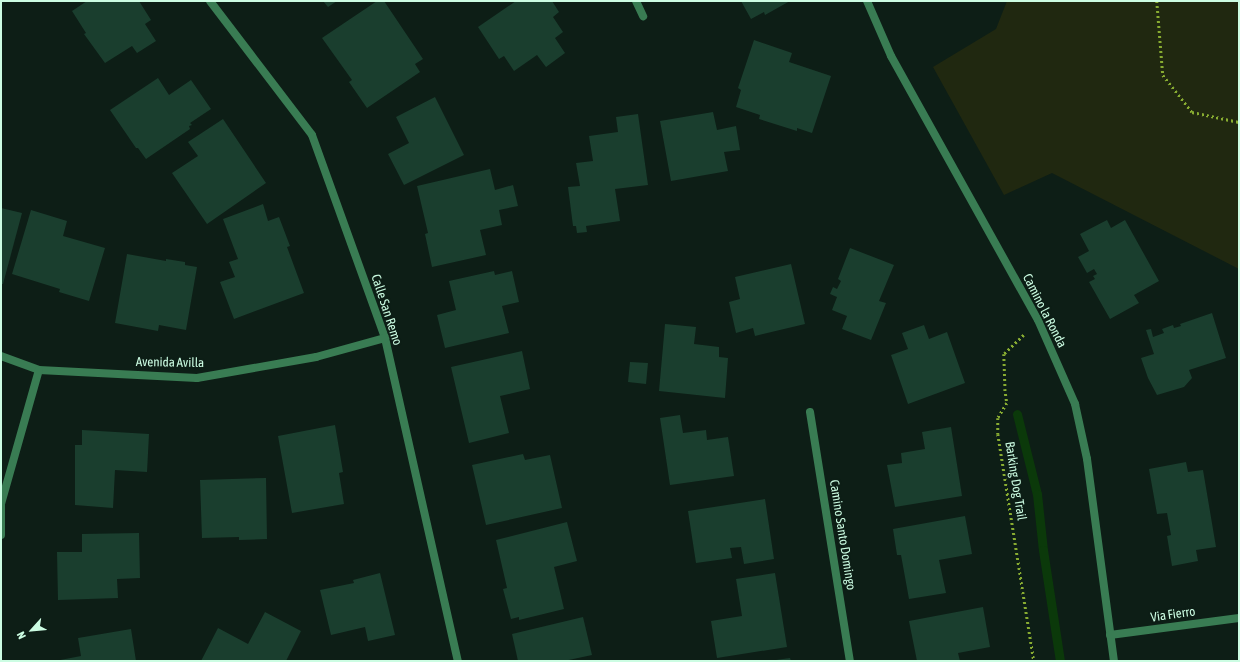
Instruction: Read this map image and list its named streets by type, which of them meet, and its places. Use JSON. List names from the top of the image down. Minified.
{"streets":{"street":["Calle San Remo","Camino la Ronda","Avenida Avilla","Camino Santo Domingo","Via Fierro"],"path":["Barking Dog Trail"]},"crossings":[["Calle San Remo","Avenida Avilla"],["Camino la Ronda","Barking Dog Trail"],["Camino la Ronda","Via Fierro"]],"north":"bottom left"}
